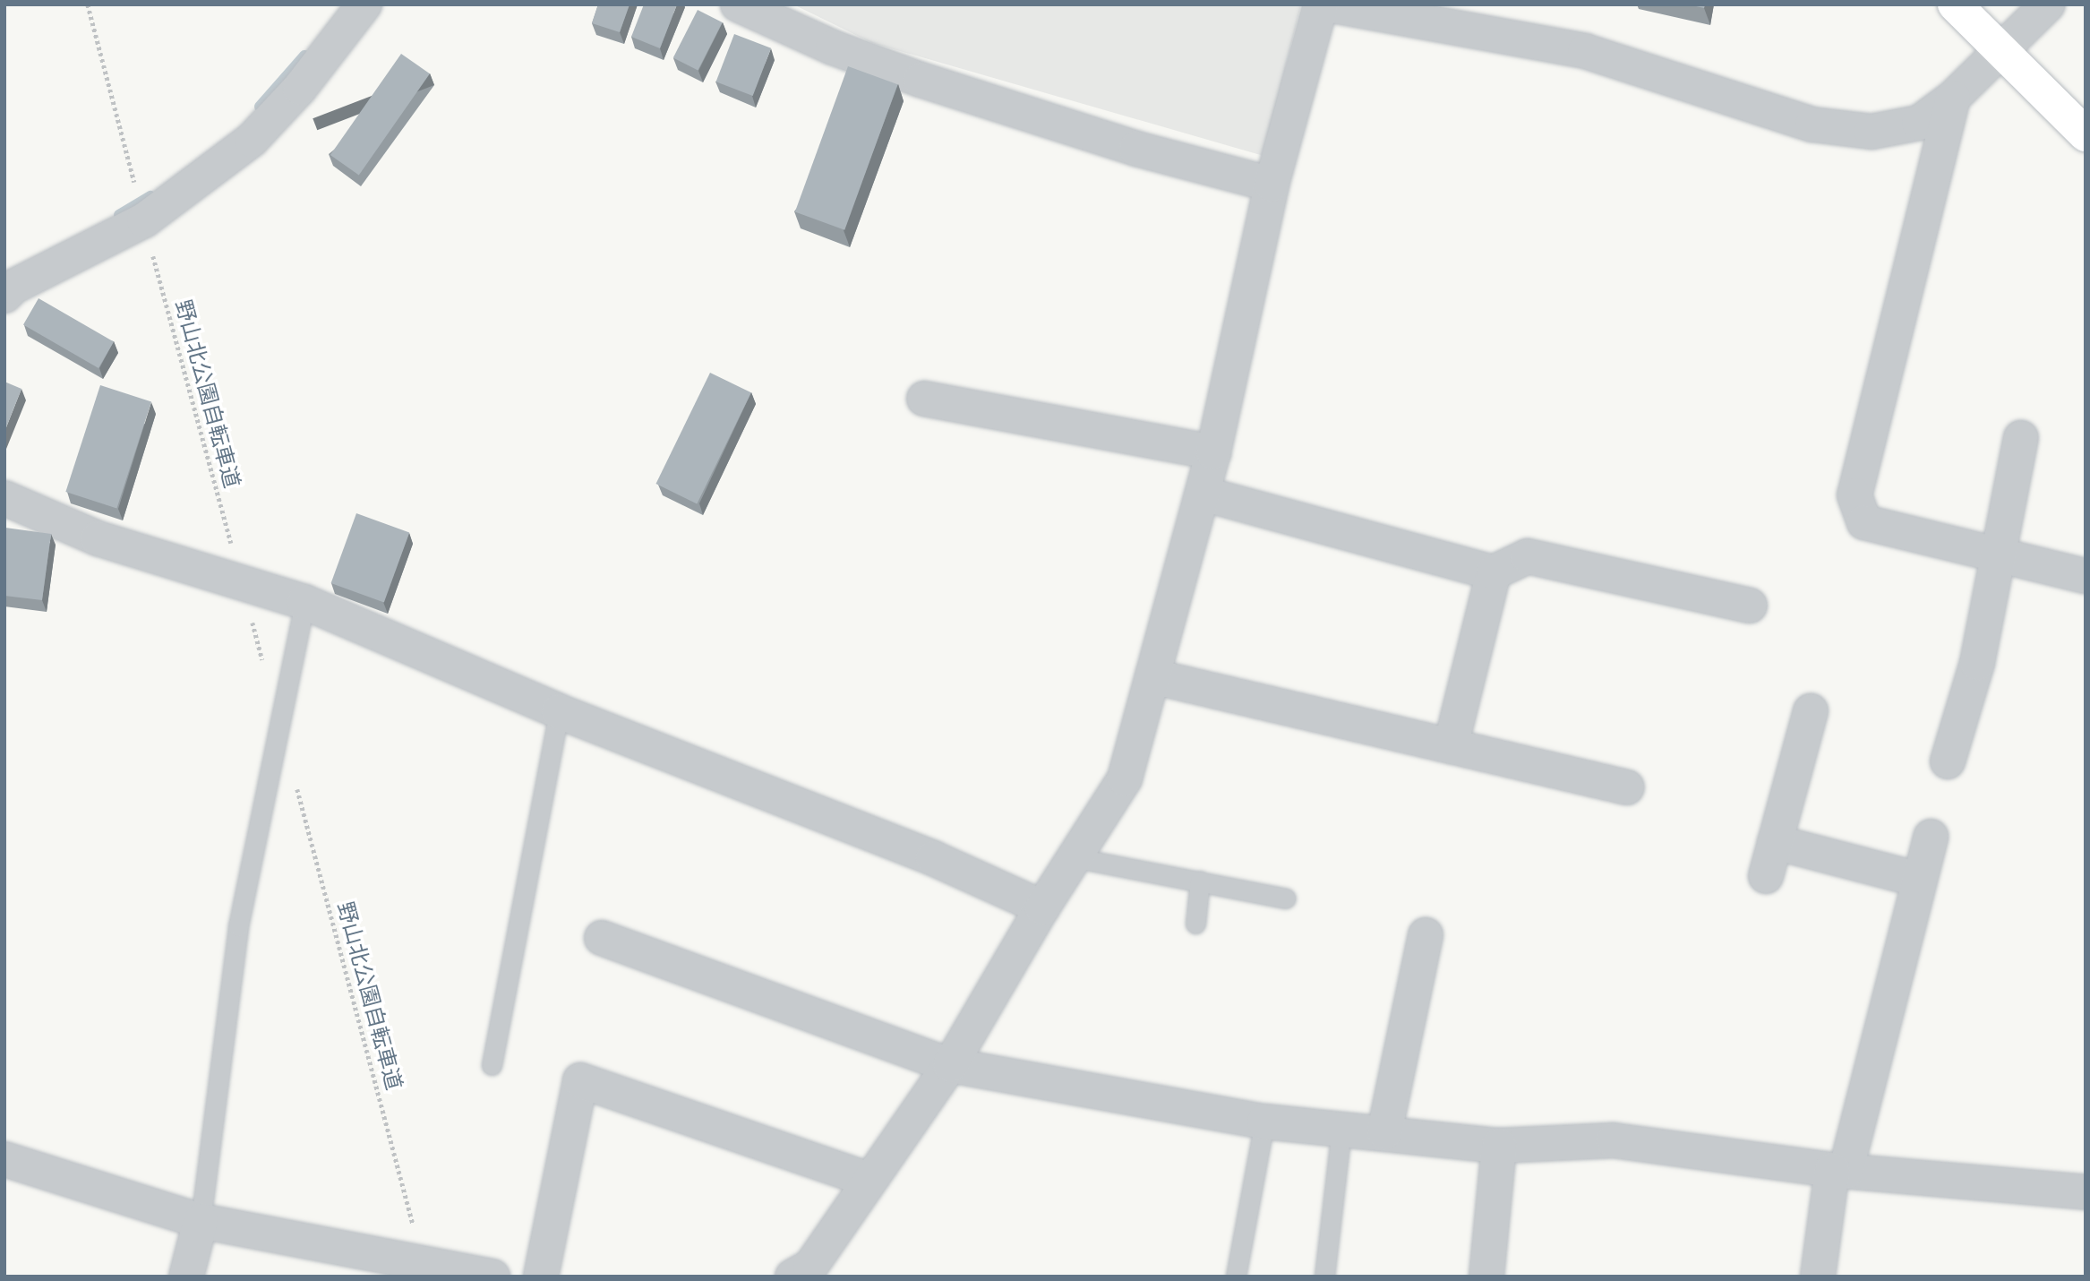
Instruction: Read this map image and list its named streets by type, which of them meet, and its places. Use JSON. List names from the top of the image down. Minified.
{"streets":{"path":["野山北公園自転車道"]}}
